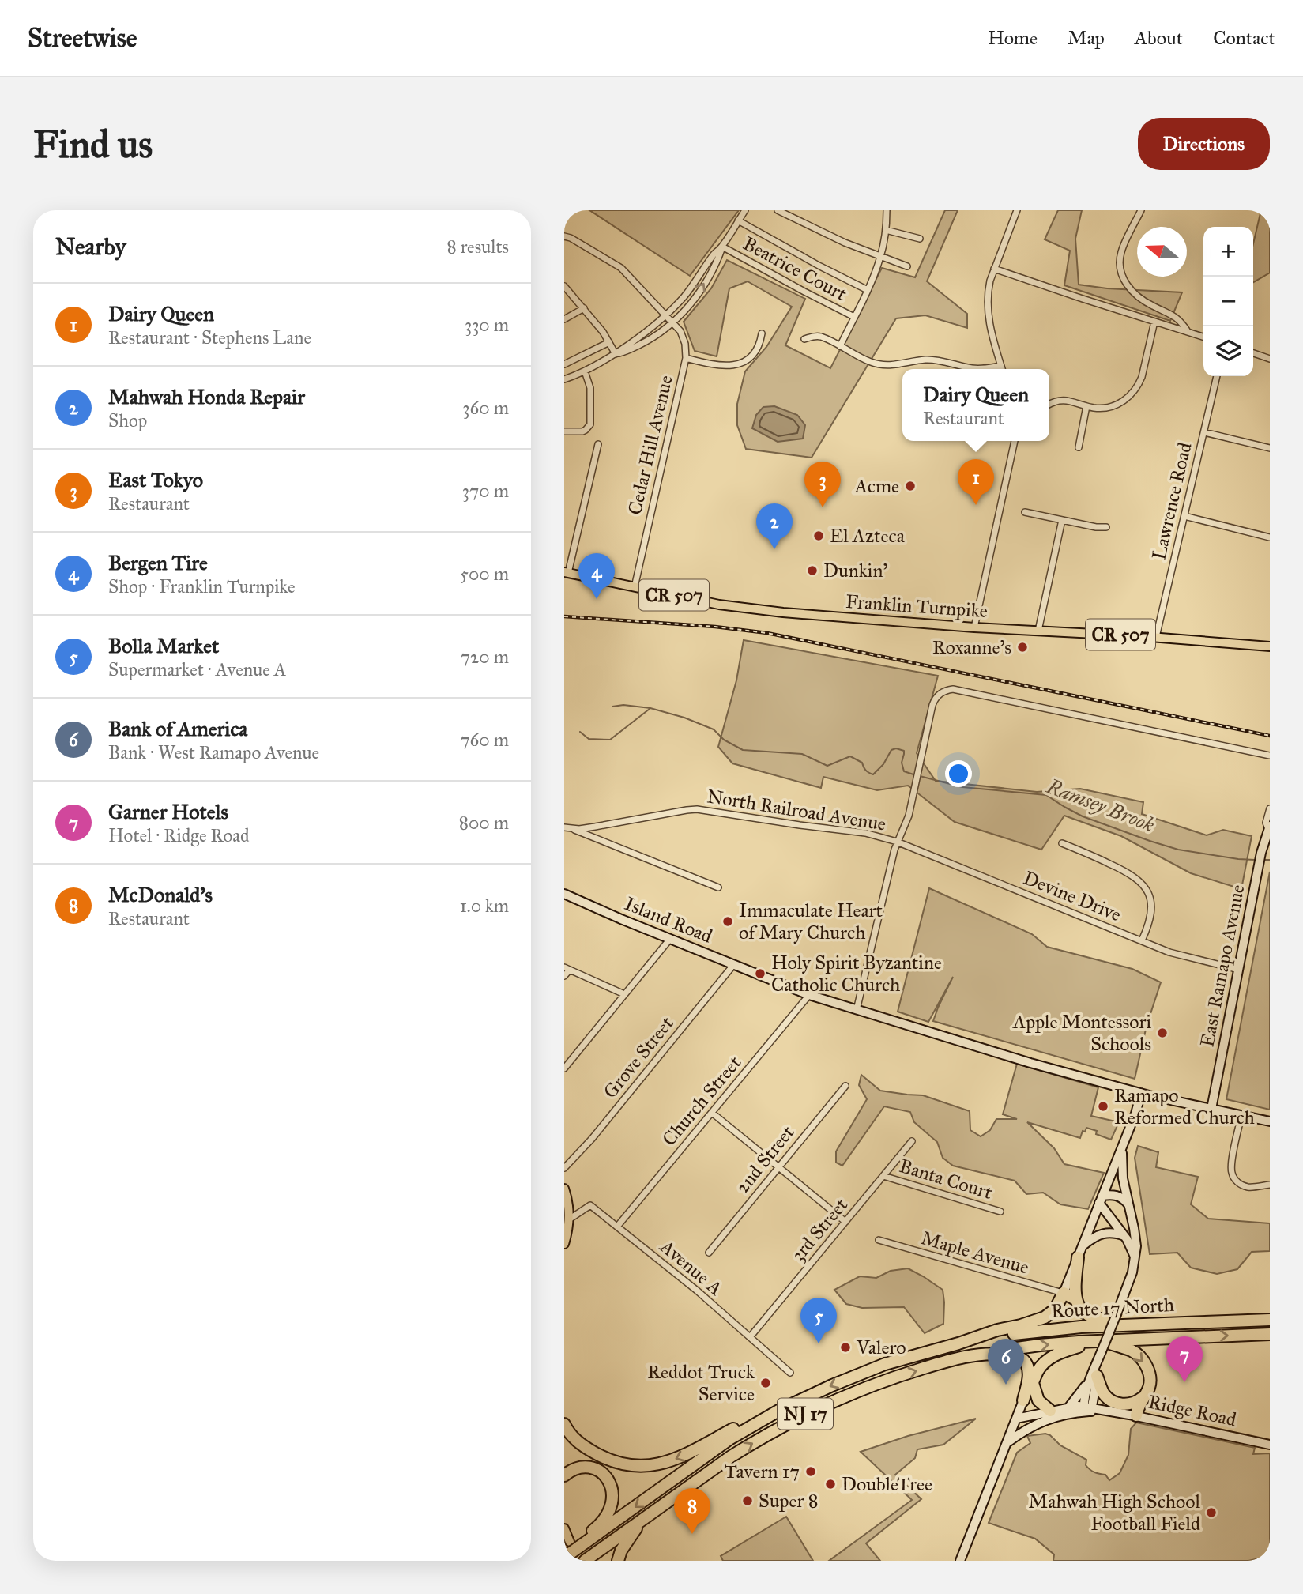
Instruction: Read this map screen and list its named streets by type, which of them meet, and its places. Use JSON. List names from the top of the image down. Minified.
{"streets":{"highway":["Route 17 North","NJ 17"],"main road":["CR 507","Franklin Turnpike"],"street":["Beatrice Court","Cedar Hill Avenue","Lawrence Road","North Railroad Avenue","Devine Drive","Island Road","East Ramapo Avenue","Grove Street","Church Street","2nd Street","Banta Court","3rd Street","Maple Avenue","Avenue A","Ridge Road"]},"crossings":[["Cedar Hill Avenue","Franklin Turnpike"],["Lawrence Road","Franklin Turnpike"],["North Railroad Avenue","Devine Drive"],["Devine Drive","East Ramapo Avenue"],["Island Road","East Ramapo Avenue"],["Island Road","Grove Street"],["Island Road","Church Street"],["Church Street","Avenue A"],["Banta Court","3rd Street"],["3rd Street","Avenue A"],["Route 17 North","NJ 17"]],"water":["Ramsey Brook"],"places":["Acme","El Azteca","Dunkin'","Roxanne's","Immaculate Heart of Mary Church","Holy Spirit Byzantine Catholic Church","Apple Montessori Schools","Ramapo Reformed Church","Valero","Reddot Truck Service","Tavern 17","DoubleTree","Super 8","Mahwah High School Football Field"],"north":"left","page":{"header":"Streetwise","nav":["Home","Map","About","Contact"],"buttons":"Directions","title":"Find us","heading":["Nearby","8 results"],"map_buttons":["+","−"],"list":[{"mark":"1","name":"Dairy Queen","note":"Restaurant · Stephens Lane","value":"330 m"},{"mark":"2","name":"Mahwah Honda Repair","note":"Shop","value":"360 m"},{"mark":"3","name":"East Tokyo","note":"Restaurant","value":"370 m"},{"mark":"4","name":"Bergen Tire","note":"Shop · Franklin Turnpike","value":"500 m"},{"mark":"5","name":"Bolla Market","note":"Supermarket · Avenue A","value":"720 m"},{"mark":"6","name":"Bank of America","note":"Bank · West Ramapo Avenue","value":"760 m"},{"mark":"7","name":"Garner Hotels","note":"Hotel · Ridge Road","value":"800 m"},{"mark":"8","name":"McDonald's","note":"Restaurant","value":"1.0 km"}],"popup":["Dairy Queen","Restaurant"],"pins":["1","3","2","4","5","7","6","8"]}}
